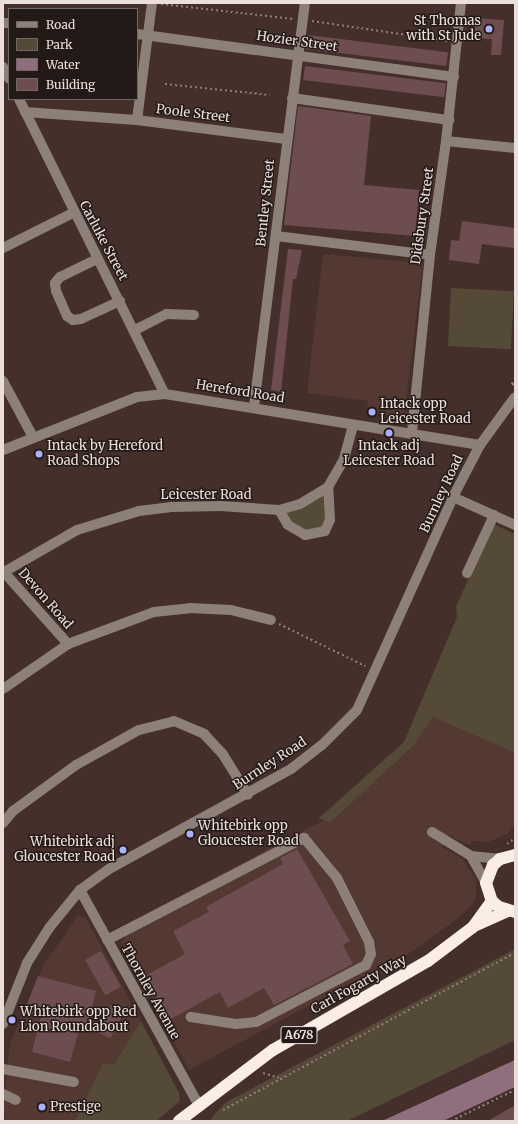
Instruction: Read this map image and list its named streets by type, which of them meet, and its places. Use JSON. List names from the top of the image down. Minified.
{"streets":{"highway":["Carl Fogarty Way","A678"],"street":["Hozier Street","Poole Street","Bentley Street","Didsbury Street","Carluke Street","Hereford Road","Burnley Road","Leicester Road","Devon Road","Thornley Avenue"]},"crossings":[["Hozier Street","Bentley Street"],["Hozier Street","Didsbury Street"],["Poole Street","Bentley Street"],["Poole Street","Carluke Street"],["Bentley Street","Hereford Road"],["Didsbury Street","Hereford Road"],["Carluke Street","Hereford Road"],["Hereford Road","Burnley Road"],["Hereford Road","Leicester Road"],["Burnley Road","Thornley Avenue"],["Leicester Road","Devon Road"],["Carl Fogarty Way","Thornley Avenue"],["Carl Fogarty Way","A678"]],"places":["St Thomas with St Jude","Intack opp Leicester Road","Intack adj Leicester Road","Intack by Hereford Road Shops","Whitebirk opp Gloucester Road","Whitebirk adj Gloucester Road","Whitebirk opp Red Lion Roundabout","Prestige"],"legend":["Road","Park","Water","Building"]}
